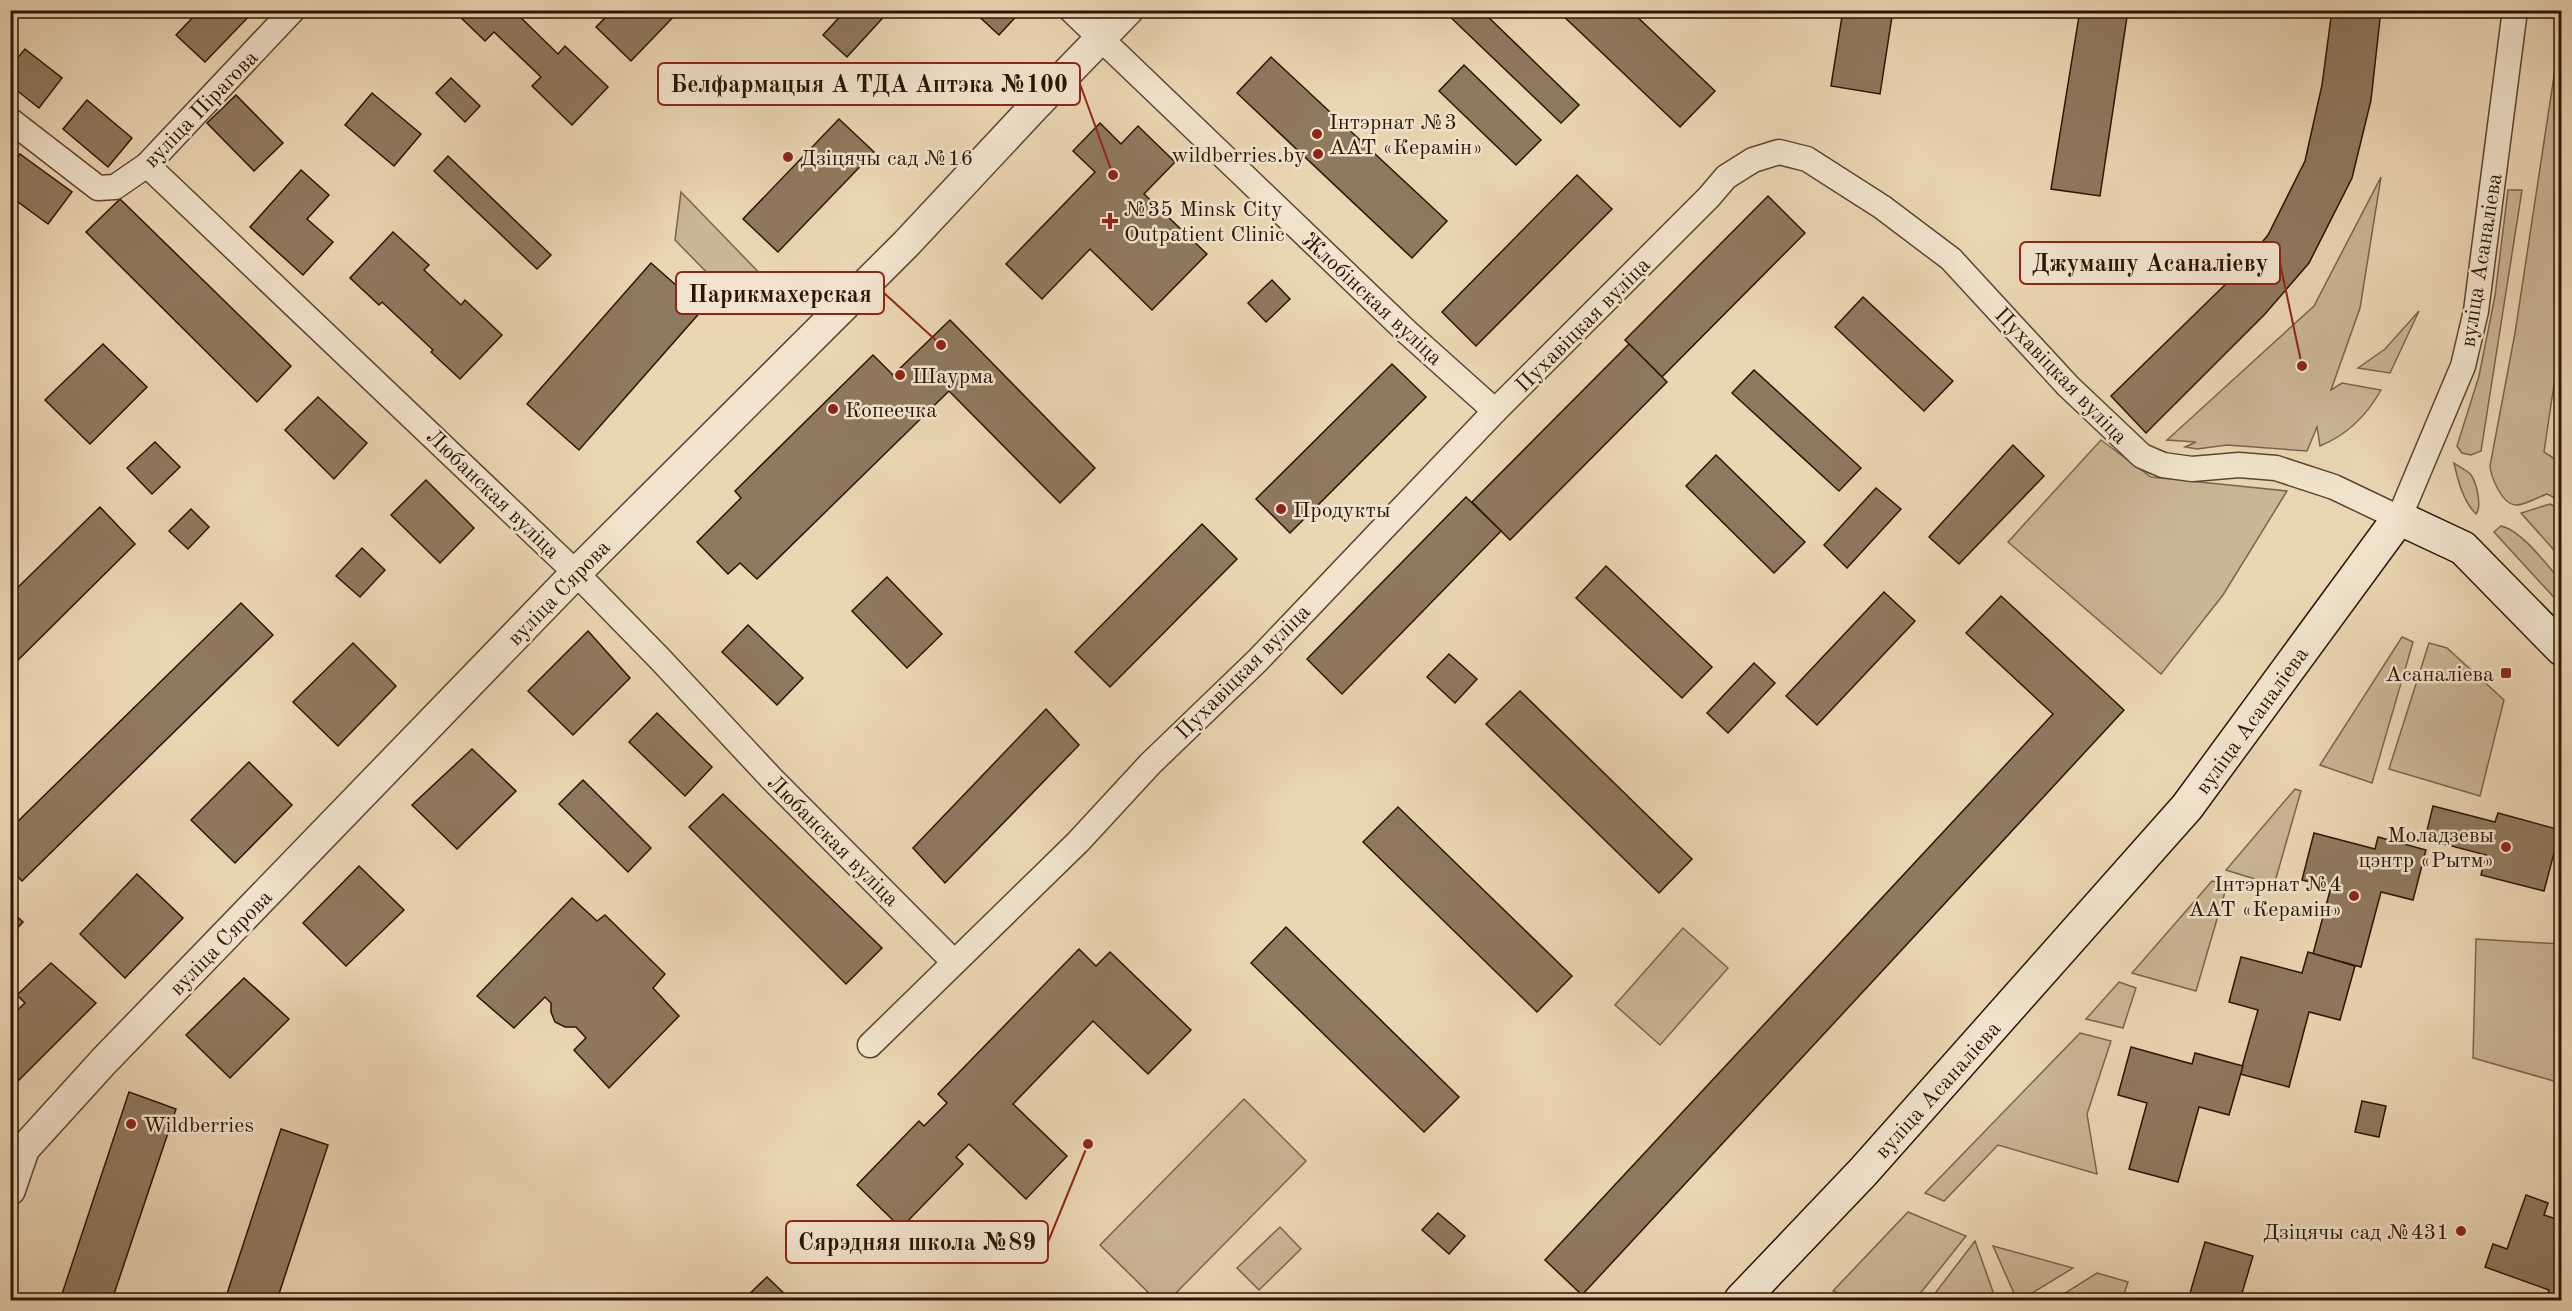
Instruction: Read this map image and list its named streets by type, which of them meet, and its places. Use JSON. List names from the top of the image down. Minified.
{"streets":{"main road":["вуліца Асаналіева"],"street":["вуліца Пірагова","Жлобінская вуліца","Пухавіцкая вуліца","Любанская вуліца","вуліца Сярова"]},"crossings":[["вуліца Пірагова","Любанская вуліца"],["вуліца Асаналіева","Пухавіцкая вуліца"],["Жлобінская вуліца","Пухавіцкая вуліца"],["Жлобінская вуліца","вуліца Сярова"],["Пухавіцкая вуліца","Любанская вуліца"],["Любанская вуліца","вуліца Сярова"]],"places":{"other":["Інтэрнат №3 ААТ «Керамін»","wildberries.by","Дзіцячы сад №16","Белфармацыя А ТДА Аптэка №100","Парикмахерская","Джумашу Асаналіеву","Шаурма","Копеечка","Продукты","Моладзевы цэнтр «Рытм»","Інтэрнат №4 ААТ «Керамін»","Wildberries","Сярэдняя школа №89","Дзіцячы сад №431"],"health":["№35 Minsk City Outpatient Clinic"],"transit":["Асаналіева"]}}
